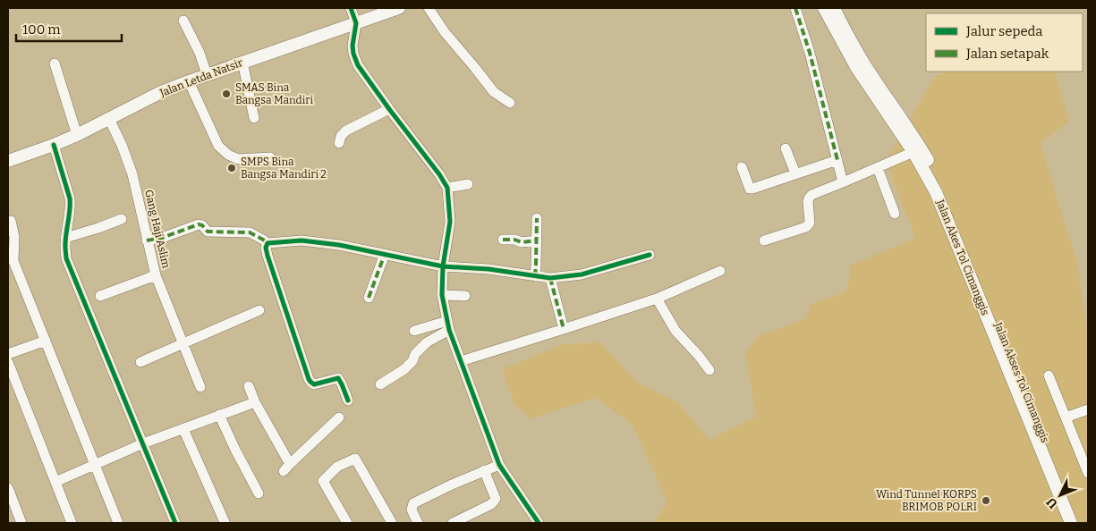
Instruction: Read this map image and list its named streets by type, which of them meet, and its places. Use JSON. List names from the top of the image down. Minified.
{"streets":{"main road":["Jalan Letda Natsir","Jalan Akes Tol Cimanggis","Jalan Akses Tol Cimanggis"],"street":["Gang Haji Aslim"]},"crossings":[["Jalan Letda Natsir","Gang Haji Aslim"]],"places":["SMAS Bina Bangsa Mandiri","SMPS Bina Bangsa Mandiri 2","Wind Tunnel KORPS BRIMOB POLRI"],"legend":["Jalur sepeda","Jalan setapak"],"scale_bar":"100 m","north":"bottom left"}
